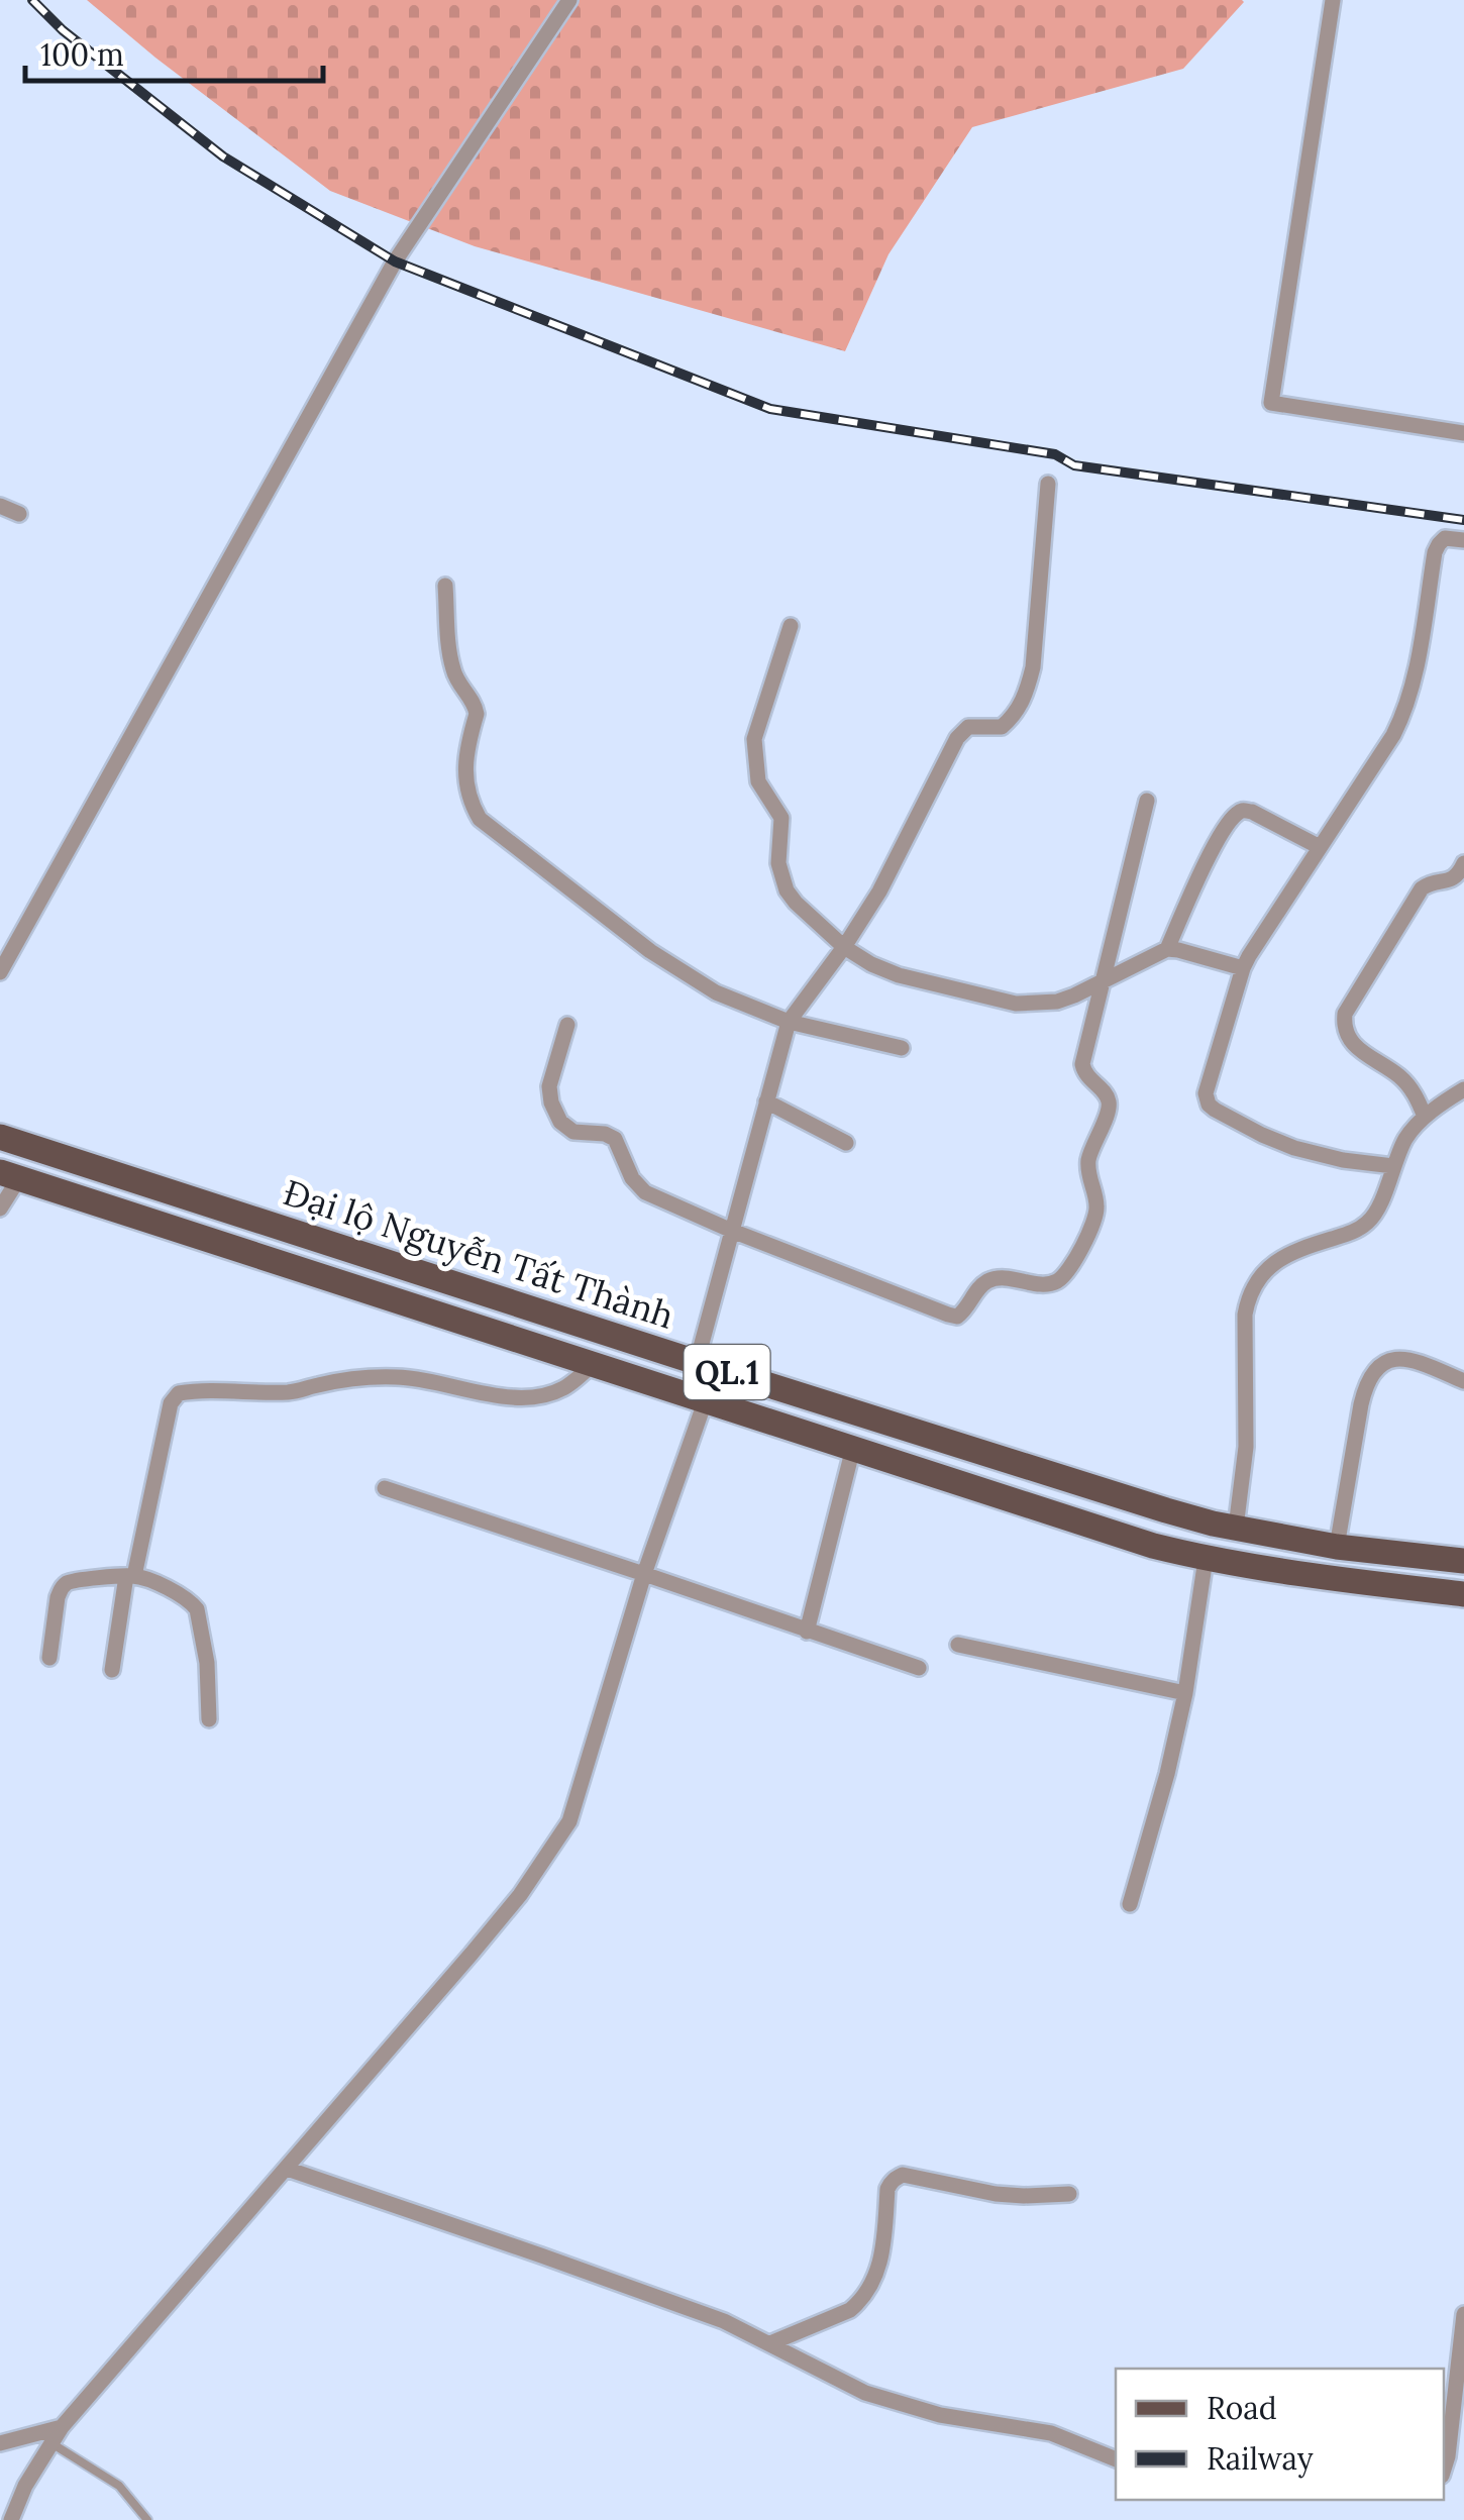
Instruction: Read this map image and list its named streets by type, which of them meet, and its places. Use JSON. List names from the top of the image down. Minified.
{"streets":{"main road":["Đại lộ Nguyễn Tất Thành","QL.1"]},"legend":["Road","Railway"],"scale_bar":"100 m"}
